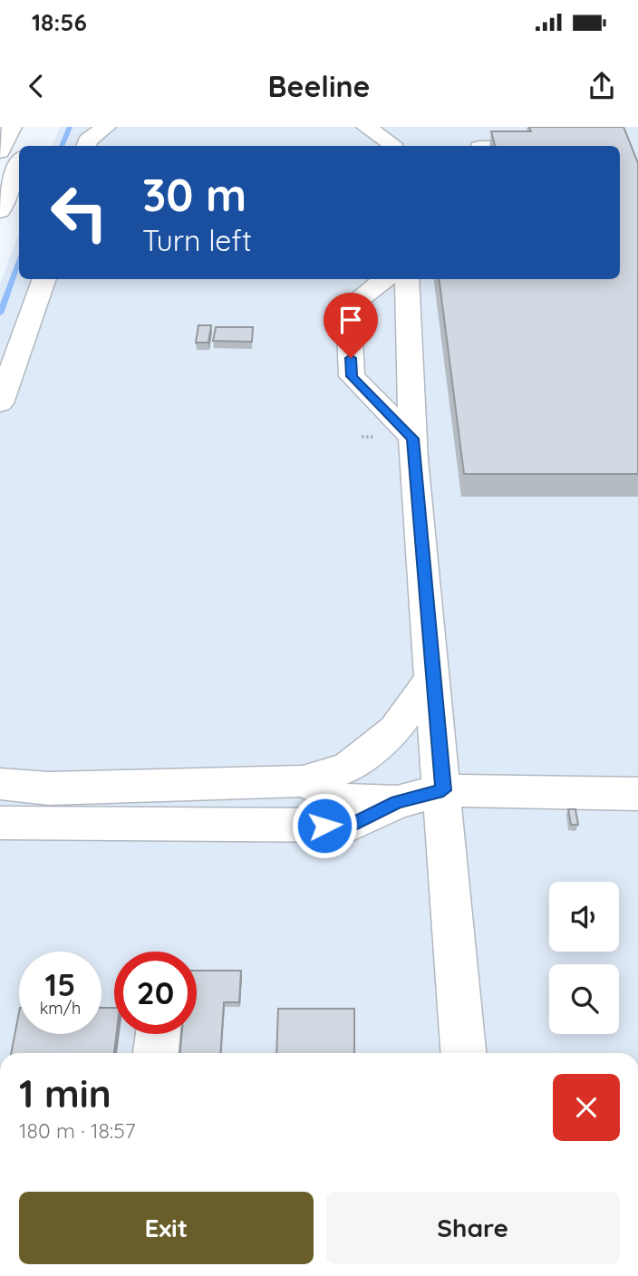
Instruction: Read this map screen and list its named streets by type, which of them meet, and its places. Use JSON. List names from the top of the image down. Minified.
{"page":{"status":"18:56","header":"Beeline","turn":["30 m","Turn left"],"speed":"15 km/h","limit":"20","heading":["1 min","180 m · 18:57"],"buttons":["Exit","Share"]}}
